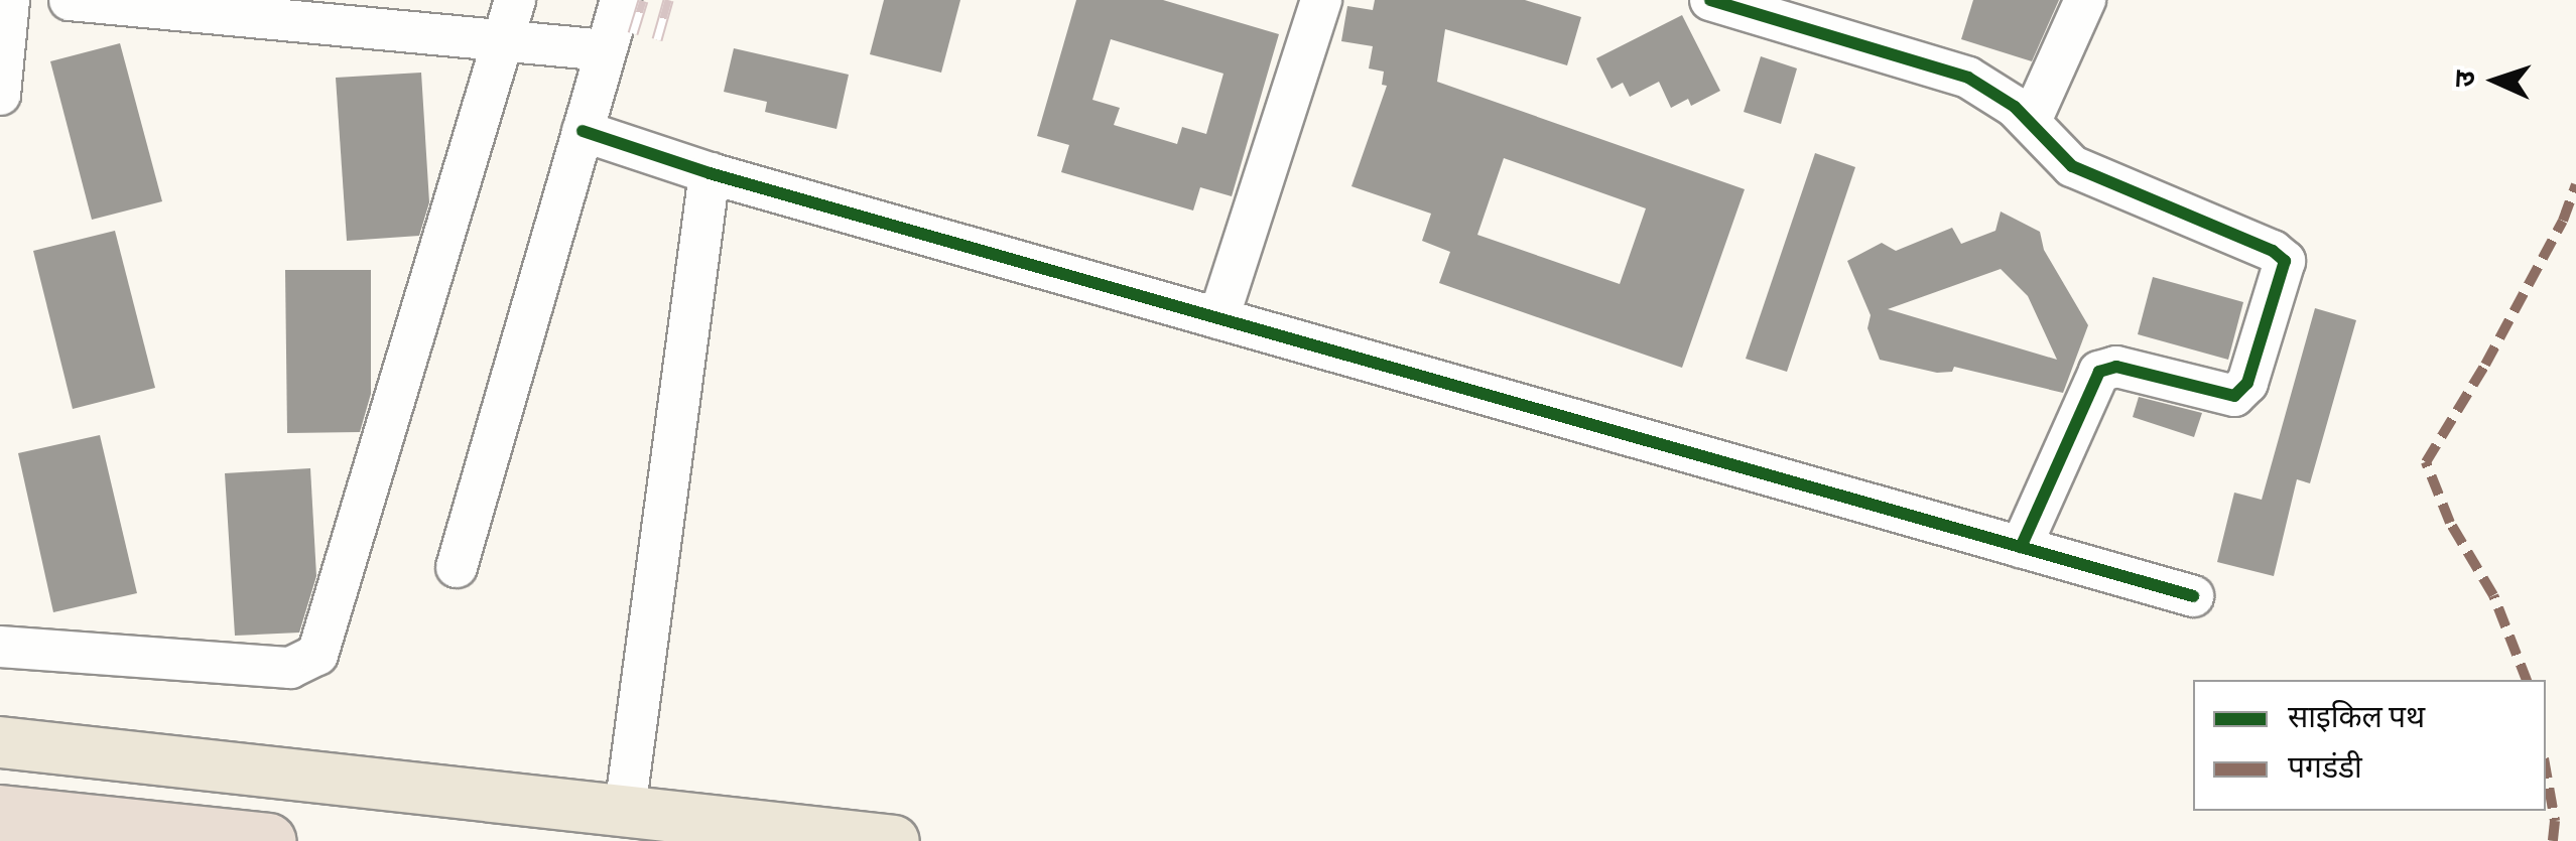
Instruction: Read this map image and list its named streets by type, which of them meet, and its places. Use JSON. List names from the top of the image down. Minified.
{"legend":["साइकिल पथ","पगडंडी"],"north":"left"}
